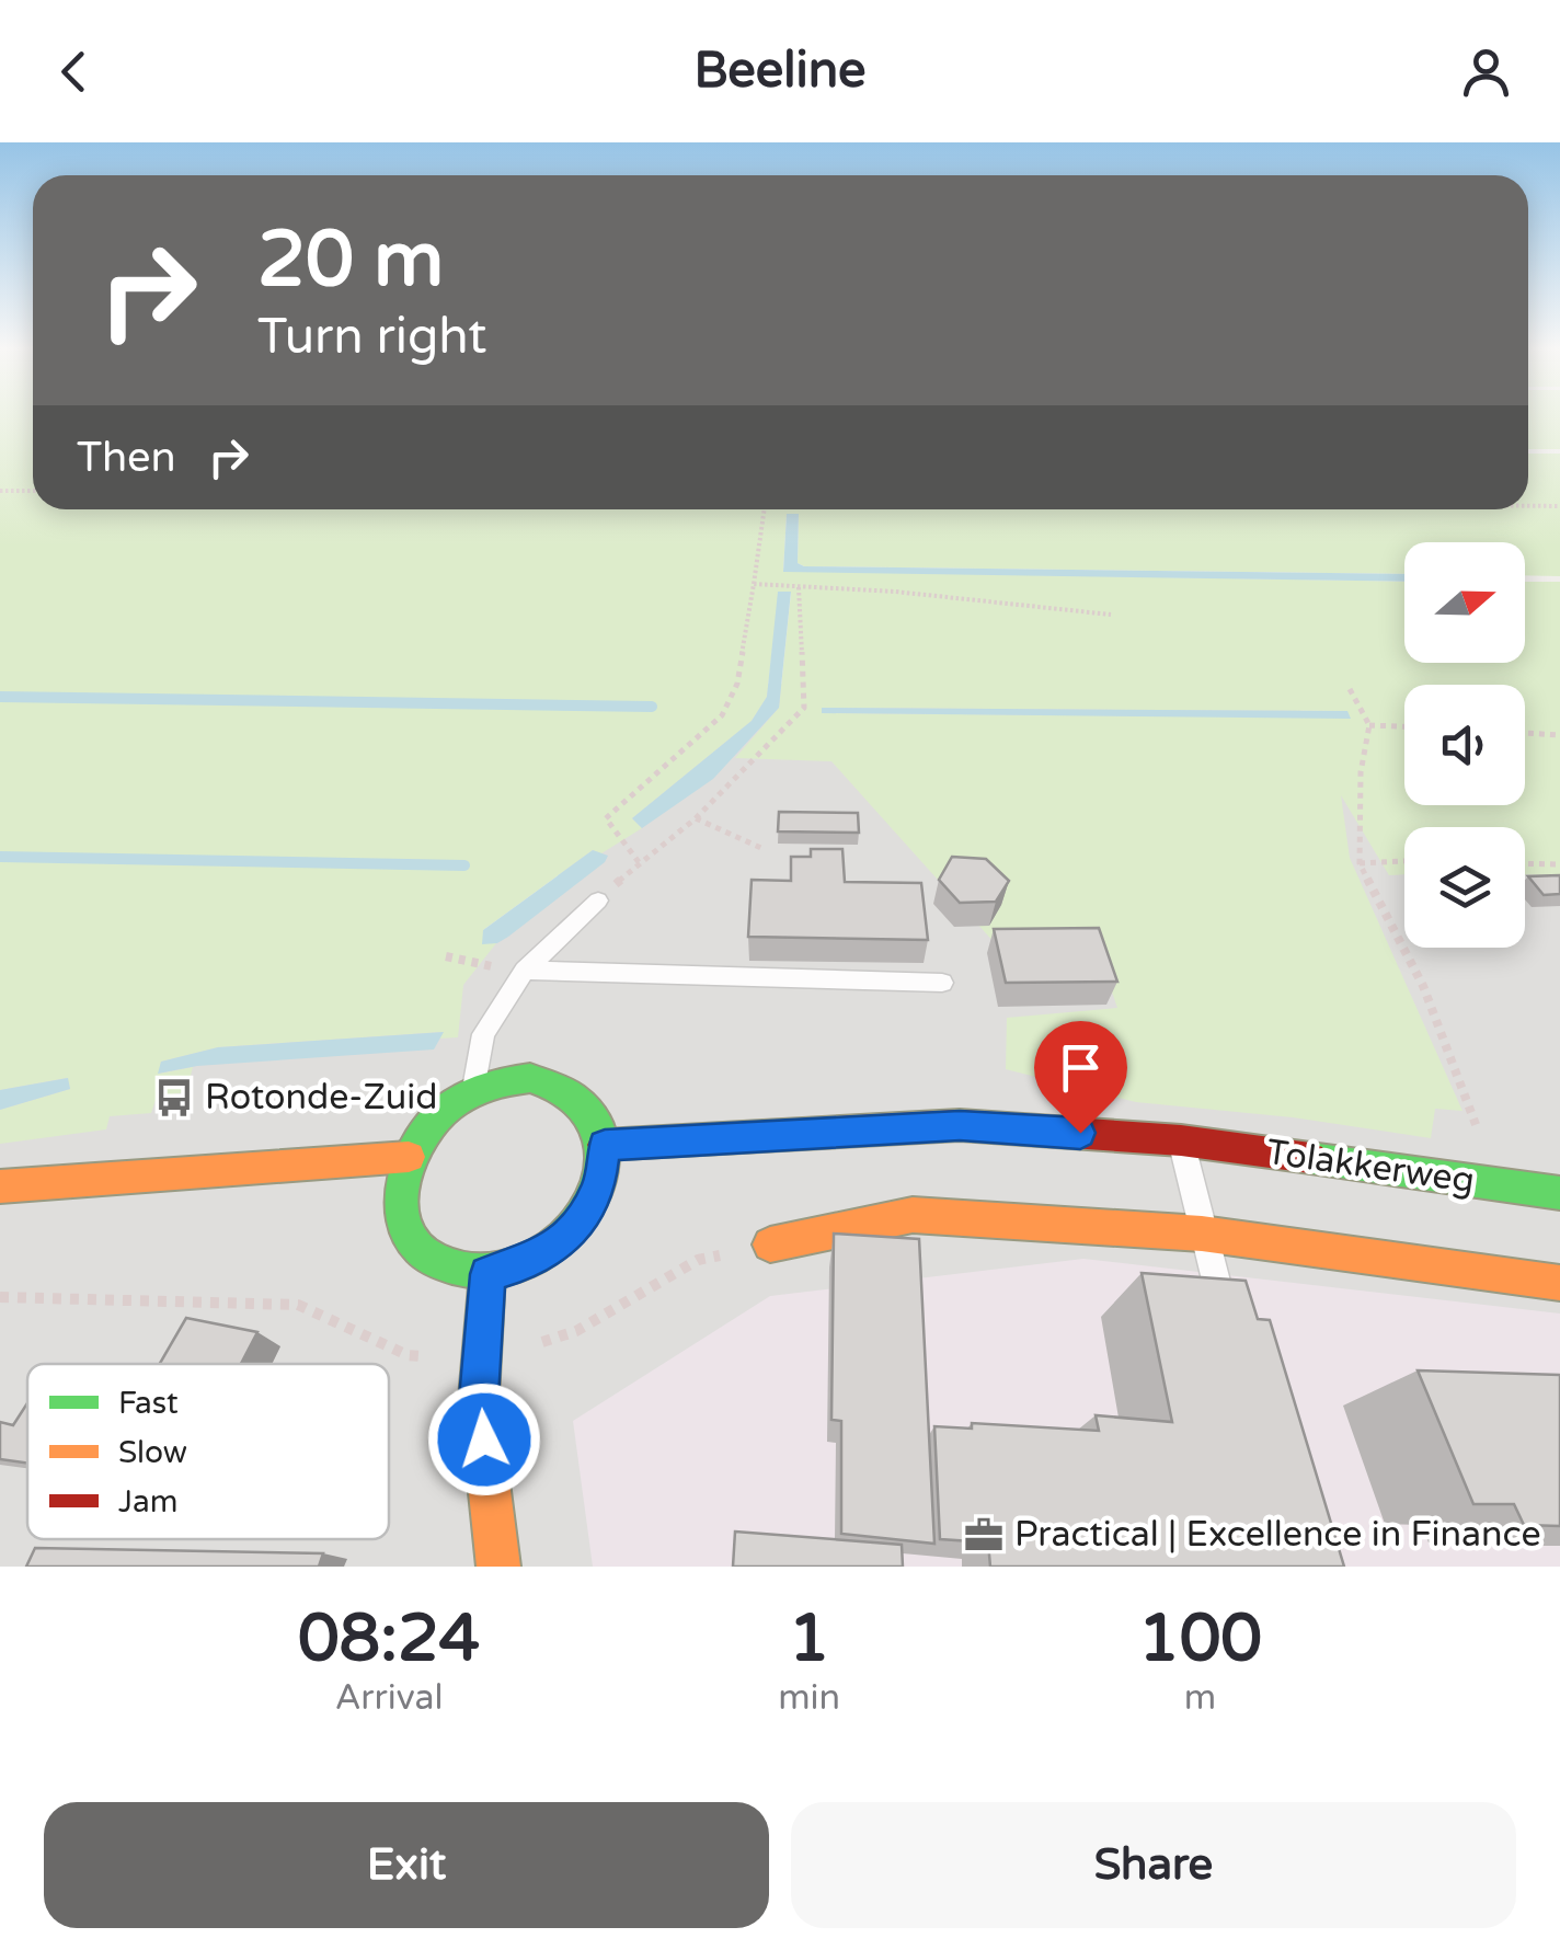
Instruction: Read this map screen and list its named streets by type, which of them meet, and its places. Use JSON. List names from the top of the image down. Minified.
{"streets":{"main road":["Tolakkerweg"]},"places":{"bus stop":["Rotonde-Zuid"],"office":["Practical | Excellence in Finance"]},"legend":["Fast","Slow","Jam"],"north":"right","page":{"header":"Beeline","turn":["20 m","Turn right"],"then":"Then","eta":["08:24","Arrival","1","min","100","m"],"buttons":["Exit","Share"]}}
